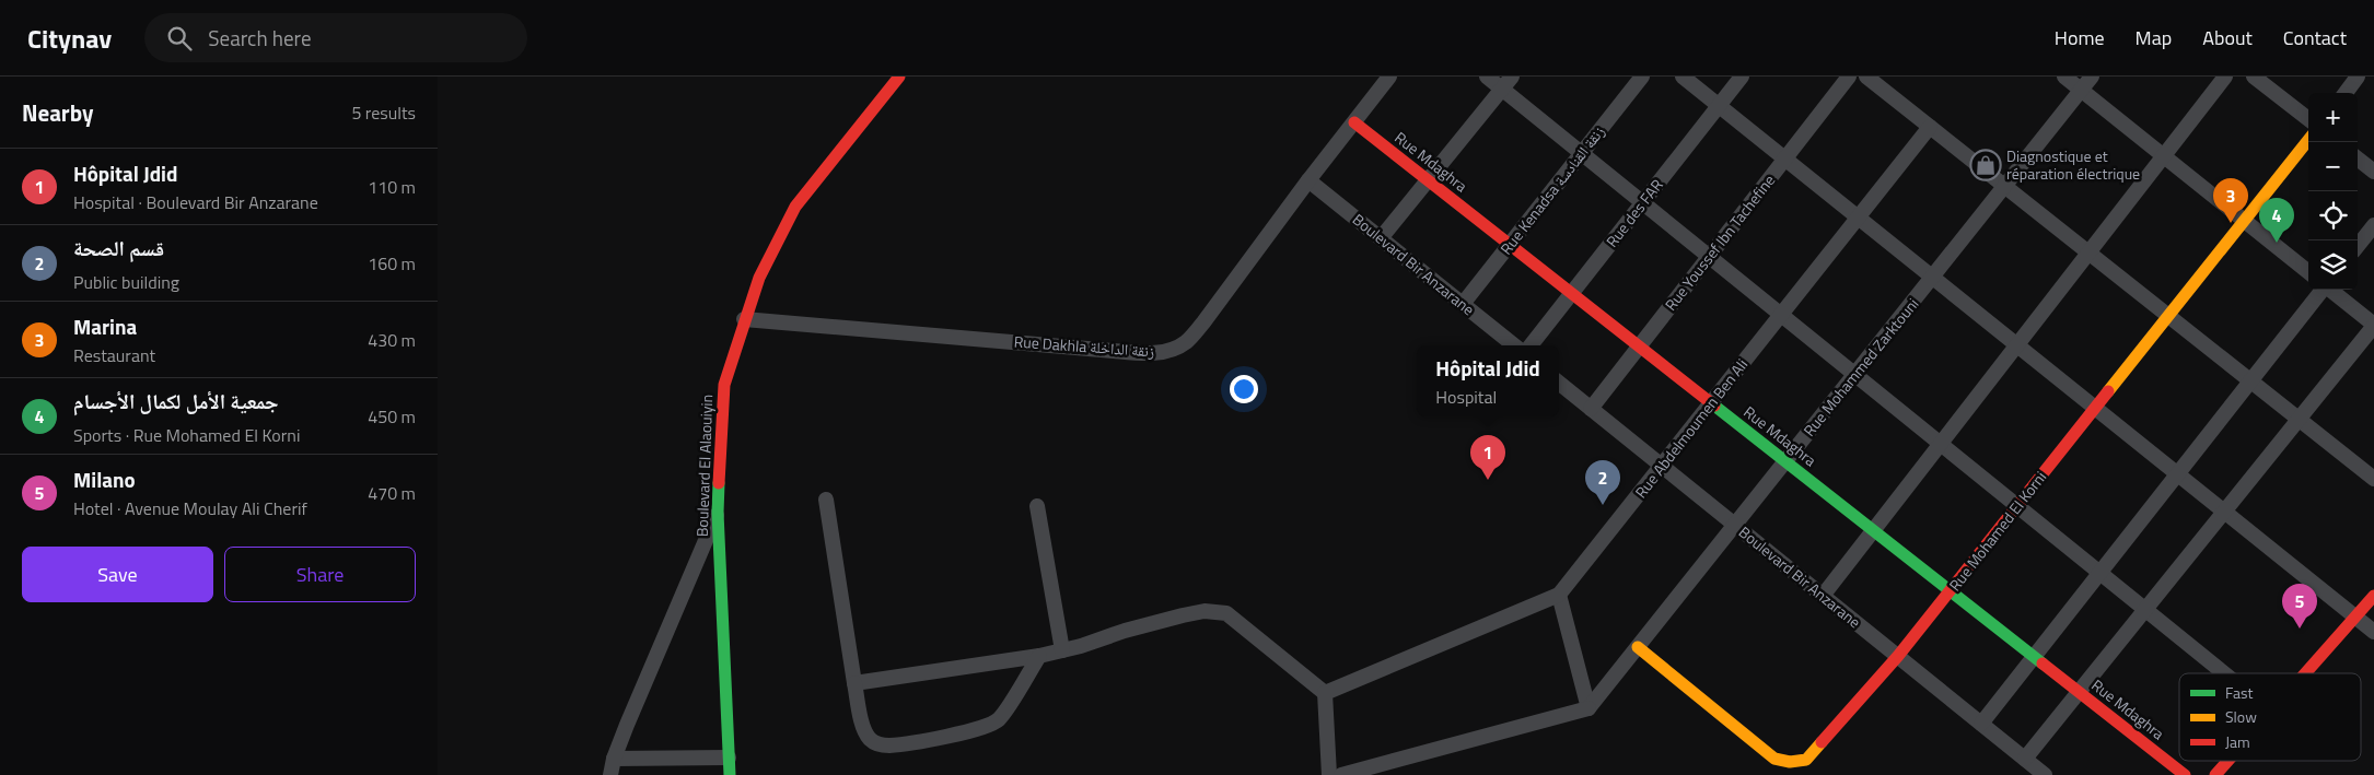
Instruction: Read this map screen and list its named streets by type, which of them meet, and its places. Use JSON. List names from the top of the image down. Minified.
{"streets":{"street":["Rue Mdaghra","Rue Kenadsa زنقة القنادسة","Rue des FAR","Rue Youssef Ibn Tachefine","Boulevard Bir Anzarane","Rue Dakhla زنقة الداخلة","Rue Mohammed Zarktouni","Rue Abdelmoumen Ben Ali","Boulevard El Alaouiyin","Rue Mohamed El Korni"]},"crossings":[["Rue Mdaghra","Rue Kenadsa زنقة القنادسة"],["Rue Mdaghra","Rue des FAR"],["Rue Mdaghra","Rue Youssef Ibn Tachefine"],["Rue Mdaghra","Rue Dakhla زنقة الداخلة"],["Rue Mdaghra","Rue Mohammed Zarktouni"],["Rue Mdaghra","Rue Abdelmoumen Ben Ali"],["Rue Mdaghra","Rue Mohamed El Korni"],["Rue Kenadsa زنقة القنادسة","Boulevard Bir Anzarane"],["Rue Youssef Ibn Tachefine","Boulevard Bir Anzarane"],["Boulevard Bir Anzarane","Rue Dakhla زنقة الداخلة"],["Boulevard Bir Anzarane","Rue Mohammed Zarktouni"],["Boulevard Bir Anzarane","Rue Abdelmoumen Ben Ali"],["Boulevard Bir Anzarane","Rue Mohamed El Korni"],["Rue Dakhla زنقة الداخلة","Boulevard El Alaouiyin"],["Rue Mohammed Zarktouni","Rue Mohamed El Korni"]],"places":{"shop":["Diagnostique et réparation électrique"]},"legend":["Fast","Slow","Jam"],"page":{"header":"Citynav","search":"Search here","nav":["Home","Map","About","Contact"],"heading":["Nearby","5 results"],"map_buttons":["+","−"],"list":[{"mark":"1","name":"Hôpital Jdid","note":"Hospital · Boulevard Bir Anzarane","value":"110 m"},{"mark":"2","name":"قسم الصحة","note":"Public building","value":"160 m"},{"mark":"3","name":"Marina","note":"Restaurant","value":"430 m"},{"mark":"4","name":"جمعية الأمل لكمال الأجسام","note":"Sports · Rue Mohamed El Korni","value":"450 m"},{"mark":"5","name":"Milano","note":"Hotel · Avenue Moulay Ali Cherif","value":"470 m"}],"pins":["3","4","1","2","5"],"popup":["Hôpital Jdid","Hospital"],"buttons":["Save","Share"]}}
